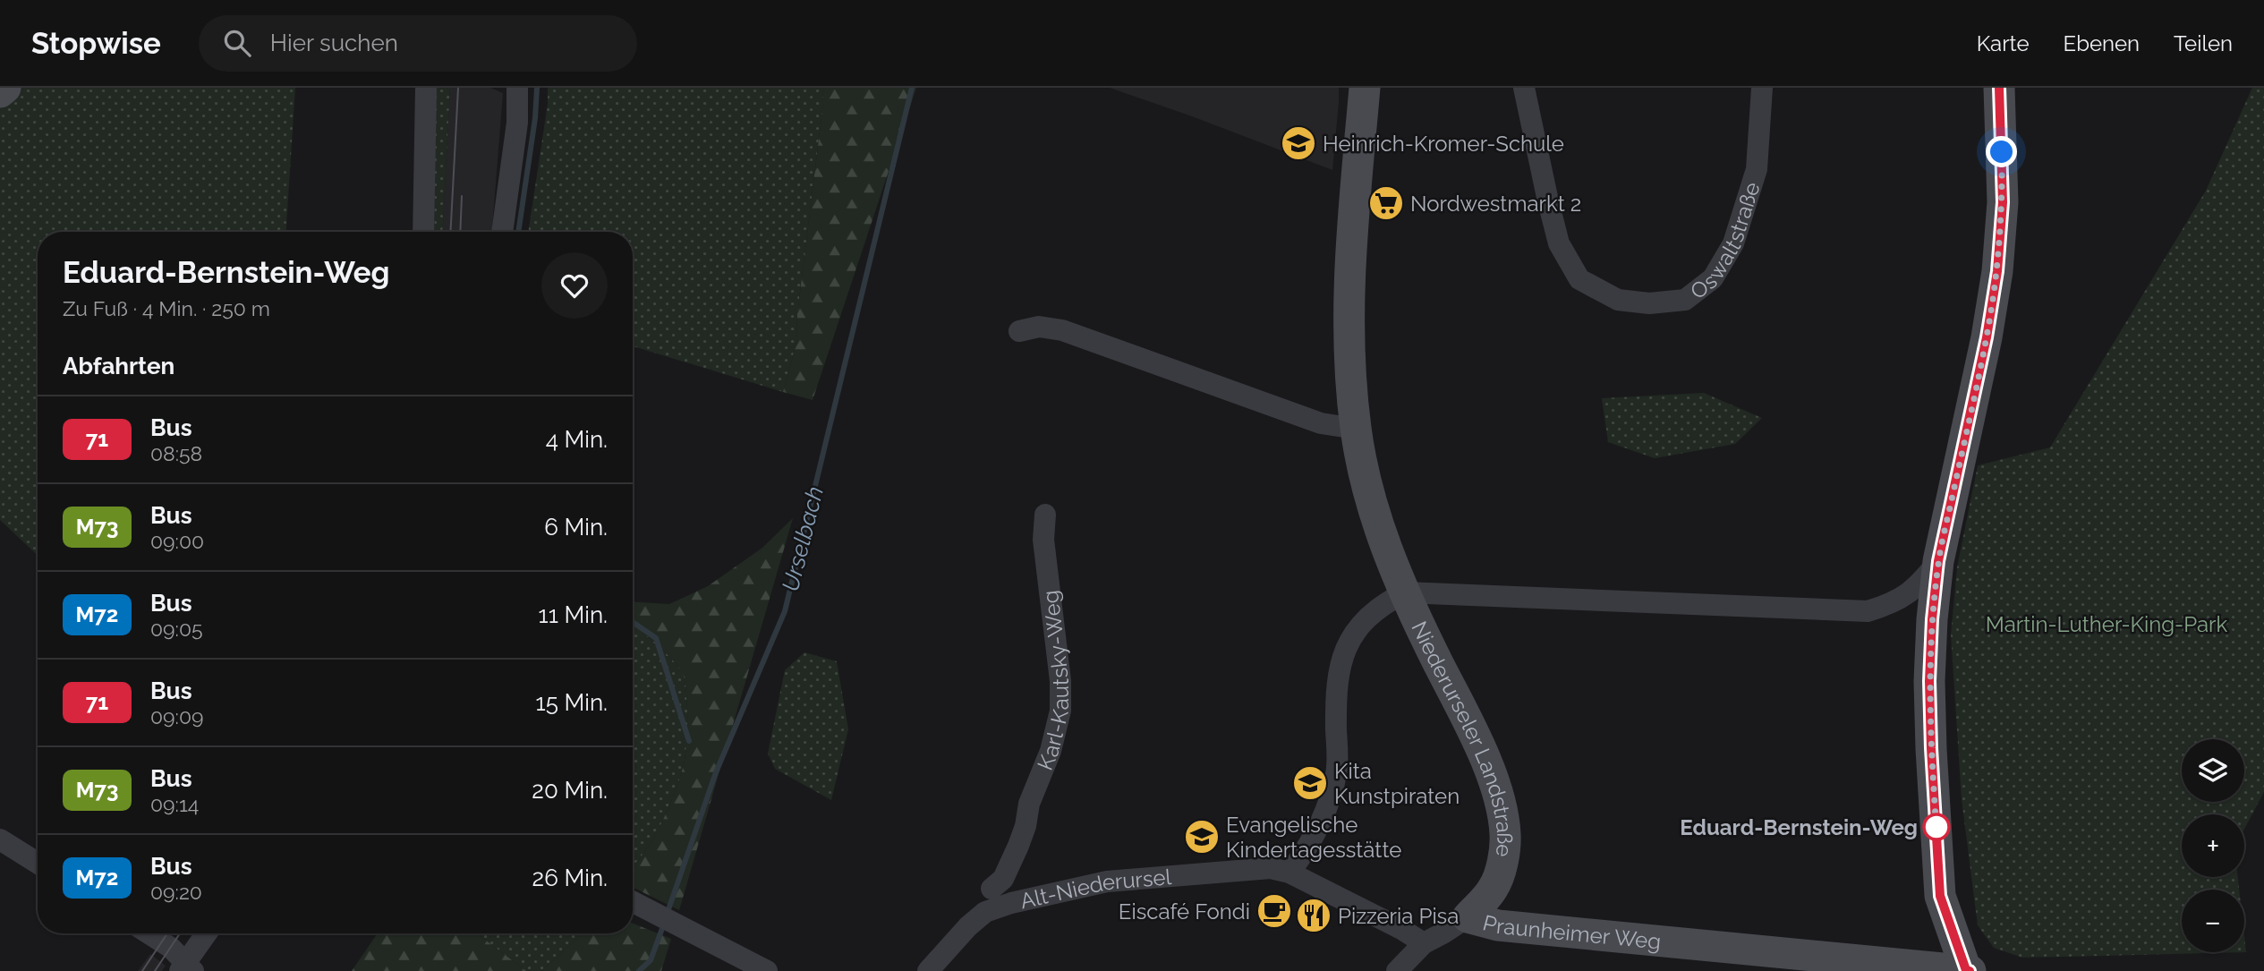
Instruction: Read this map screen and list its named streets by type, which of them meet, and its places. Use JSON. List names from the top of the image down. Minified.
{"streets":{"main road":["Niederurseler Landstraße","Praunheimer Weg"],"street":["Oswaltstraße","Karl-Kautsky-Weg","Alt-Niederursel"]},"crossings":[["Karl-Kautsky-Weg","Alt-Niederursel"],["Niederurseler Landstraße","Alt-Niederursel"],["Niederurseler Landstraße","Praunheimer Weg"]],"water":["Urselbach"],"parks":["Martin-Luther-King-Park"],"places":{"school or university":["Heinrich-Kromer-Schule","Kita Kunstpiraten","Evangelische Kindertagesstätte"],"supermarket":["Nordwestmarkt 2"],"other":["Eduard-Bernstein-Weg"],"cafe":["Eiscafé Fondi"],"restaurant":["Pizzeria Pisa"]},"lines":["bus line 71"],"page":{"header":"Stopwise","search":"Hier suchen","nav":["Karte","Ebenen","Teilen"],"heading":[["Eduard-Bernstein-Weg","Zu Fuß · 4 Min. · 250 m"],"Abfahrten"],"list":[{"mark":"71","name":"Bus","note":"08:58","value":"4 Min."},{"mark":"M73","name":"Bus","note":"09:00","value":"6 Min."},{"mark":"M72","name":"Bus","note":"09:05","value":"11 Min."},{"mark":"71","name":"Bus","note":"09:09","value":"15 Min."},{"mark":"M73","name":"Bus","note":"09:14","value":"20 Min."},{"mark":"M72","name":"Bus","note":"09:20","value":"26 Min."}],"map_buttons":["+","−"]}}
